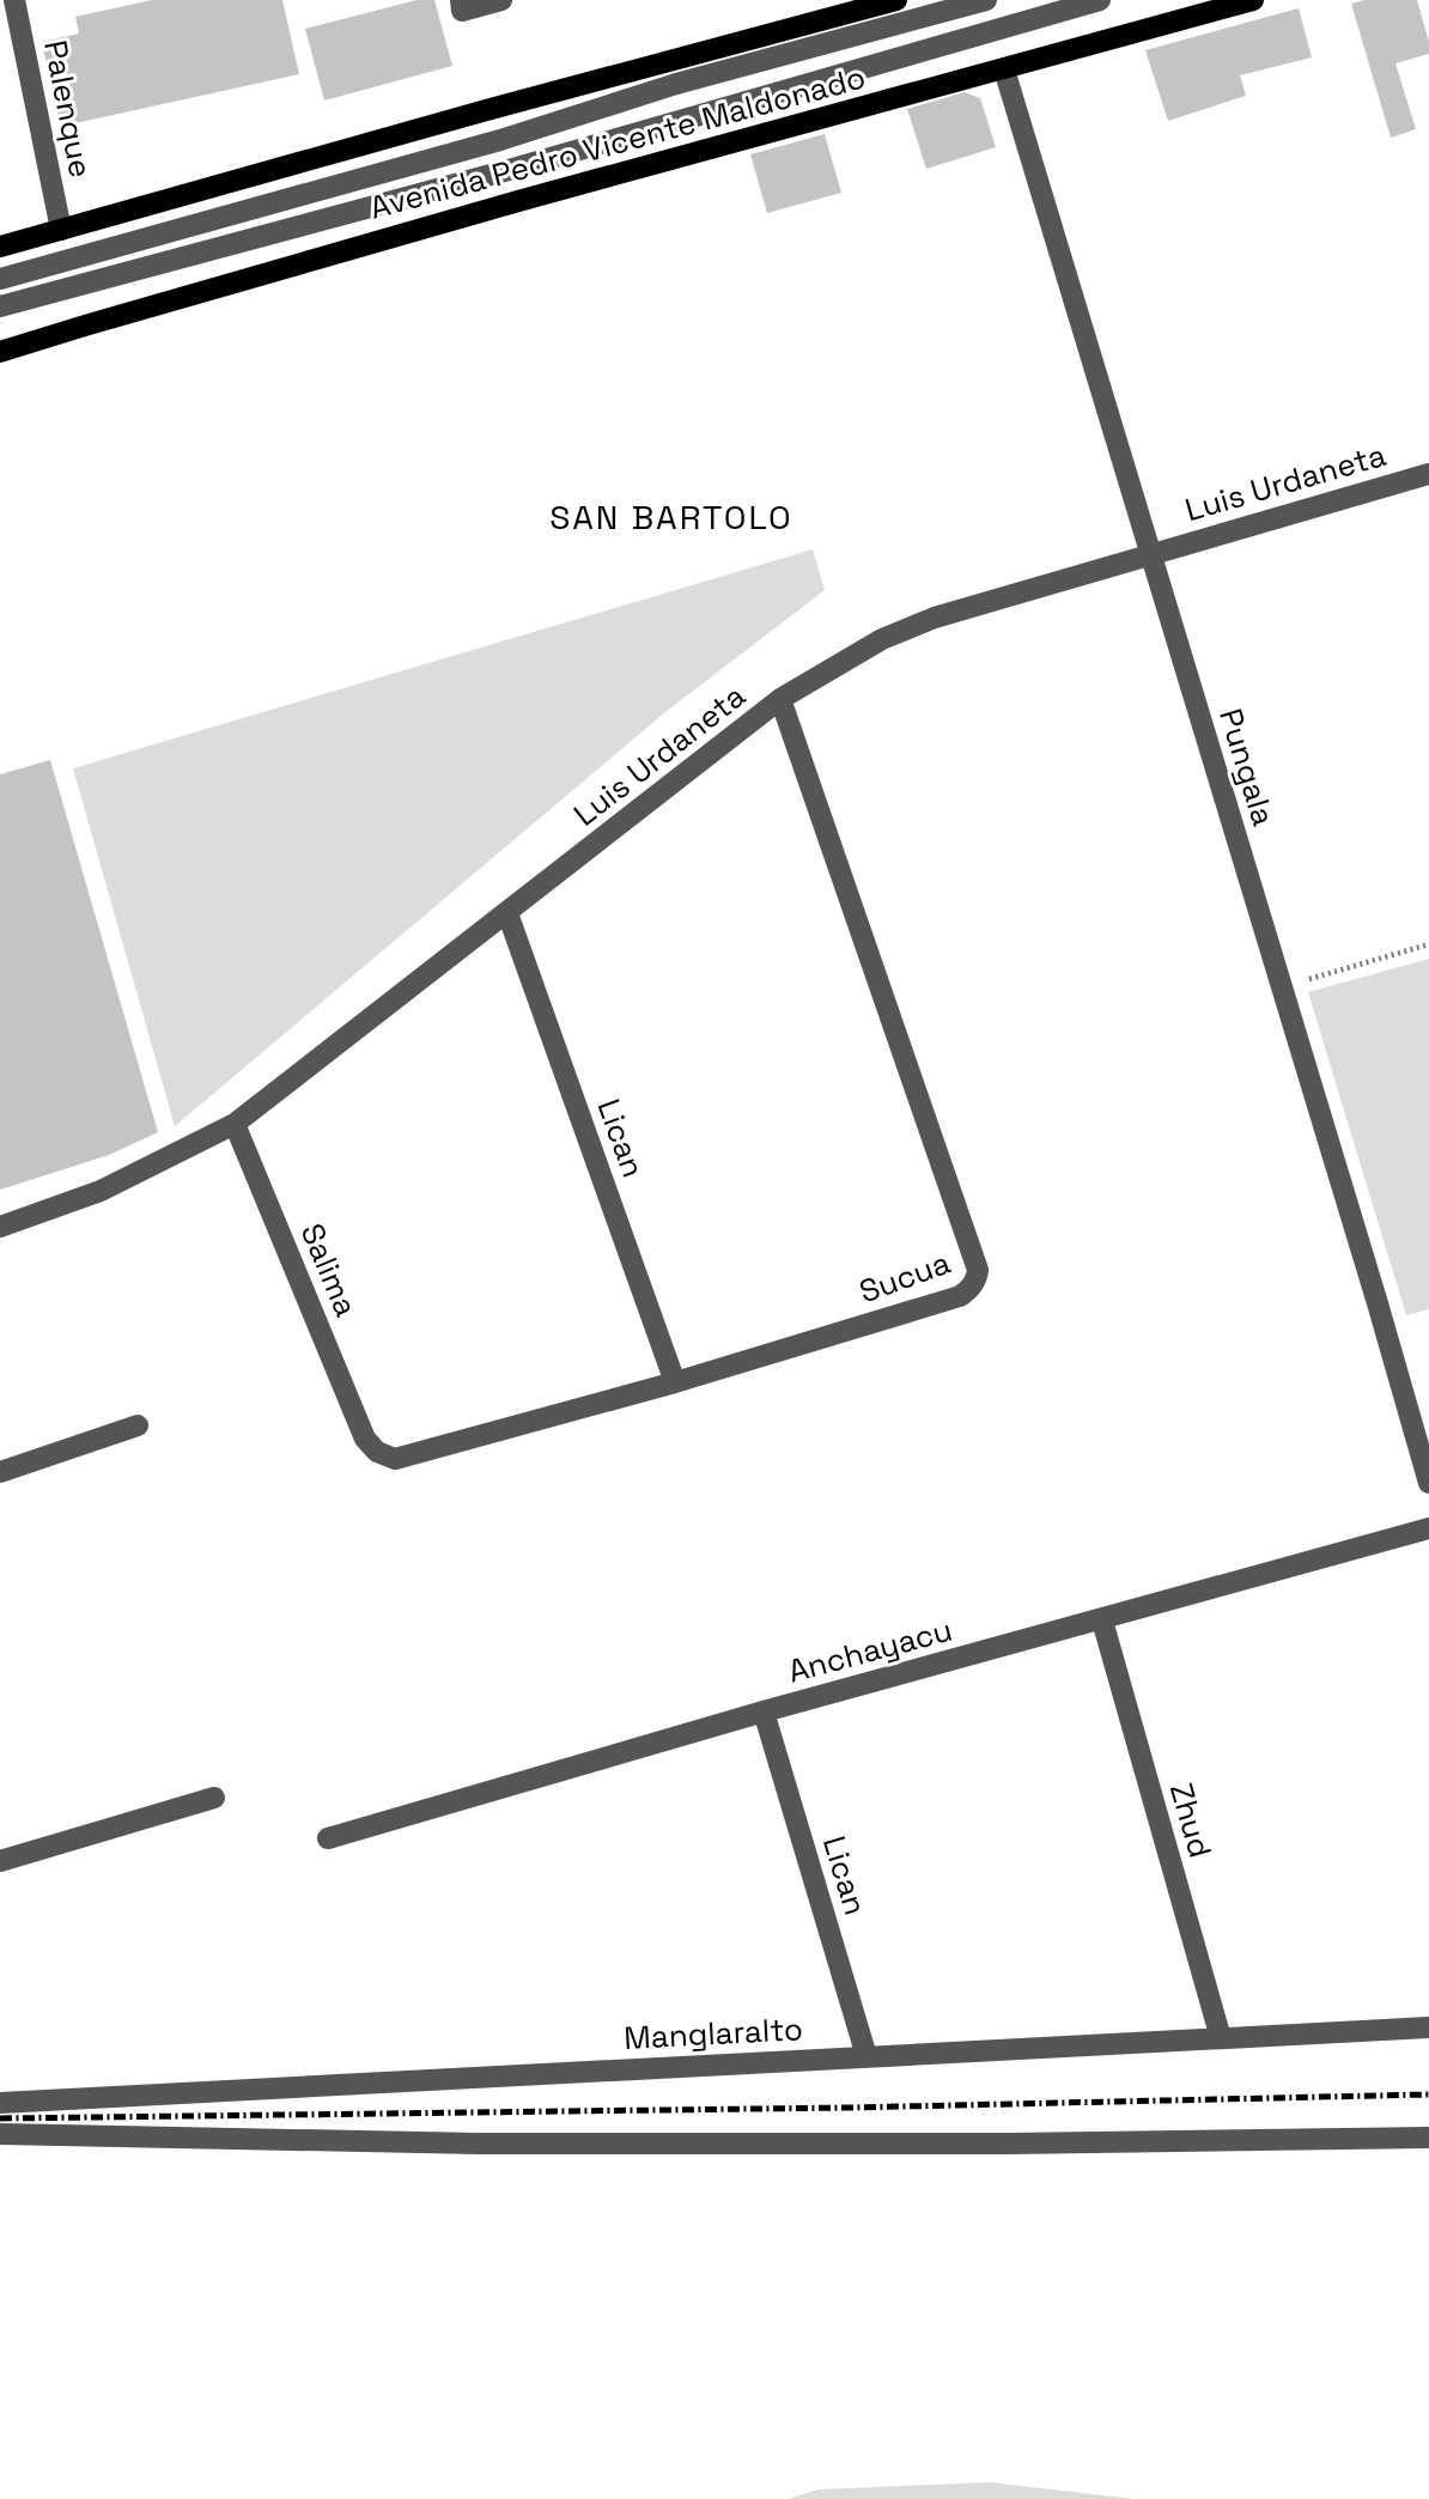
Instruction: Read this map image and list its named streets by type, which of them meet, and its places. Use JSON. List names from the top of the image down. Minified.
{"streets":{"main road":["Avenida Pedro Vicente Maldonado"],"street":["Palenque","Luis Urdaneta","Pungala","Lican","Salima","Sucua","Anchayacu","Zhud","Manglaralto"]},"crossings":[["Palenque","Avenida Pedro Vicente Maldonado"],["Avenida Pedro Vicente Maldonado","Pungala"],["Luis Urdaneta","Pungala"],["Luis Urdaneta","Lican"],["Luis Urdaneta","Salima"],["Luis Urdaneta","Sucua"],["Lican","Sucua"],["Lican","Anchayacu"],["Lican","Manglaralto"],["Salima","Sucua"],["Anchayacu","Zhud"],["Zhud","Manglaralto"]],"districts":["SAN BARTOLO"]}
